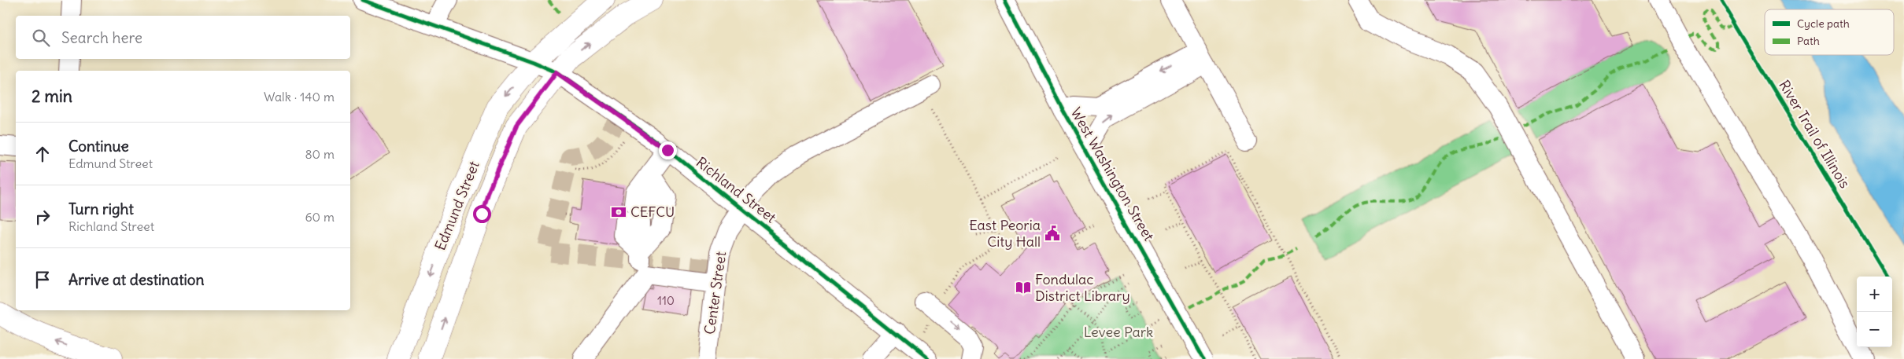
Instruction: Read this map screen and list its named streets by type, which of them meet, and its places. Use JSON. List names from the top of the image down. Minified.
{"streets":{"main road":["Edmund Street"],"street":["West Washington Street","Richland Street","Center Street"],"cycle path":["River Trail of Illinois"]},"crossings":[["Richland Street","Edmund Street"],["Richland Street","Center Street"]],"parks":["Levee Park"],"places":{"bank":["CEFCU"],"public building":["East Peoria City Hall"],"library":["Fondulac District Library"]},"house_numbers":["110"],"legend":["Cycle path","Path"],"page":{"search":"Search here","heading":["2 min","Walk · 140 m"],"list":[["Continue","Edmund Street","80 m"],["Turn right","Richland Street","60 m"],"Arrive at destination"],"map_buttons":["+","−"]}}
